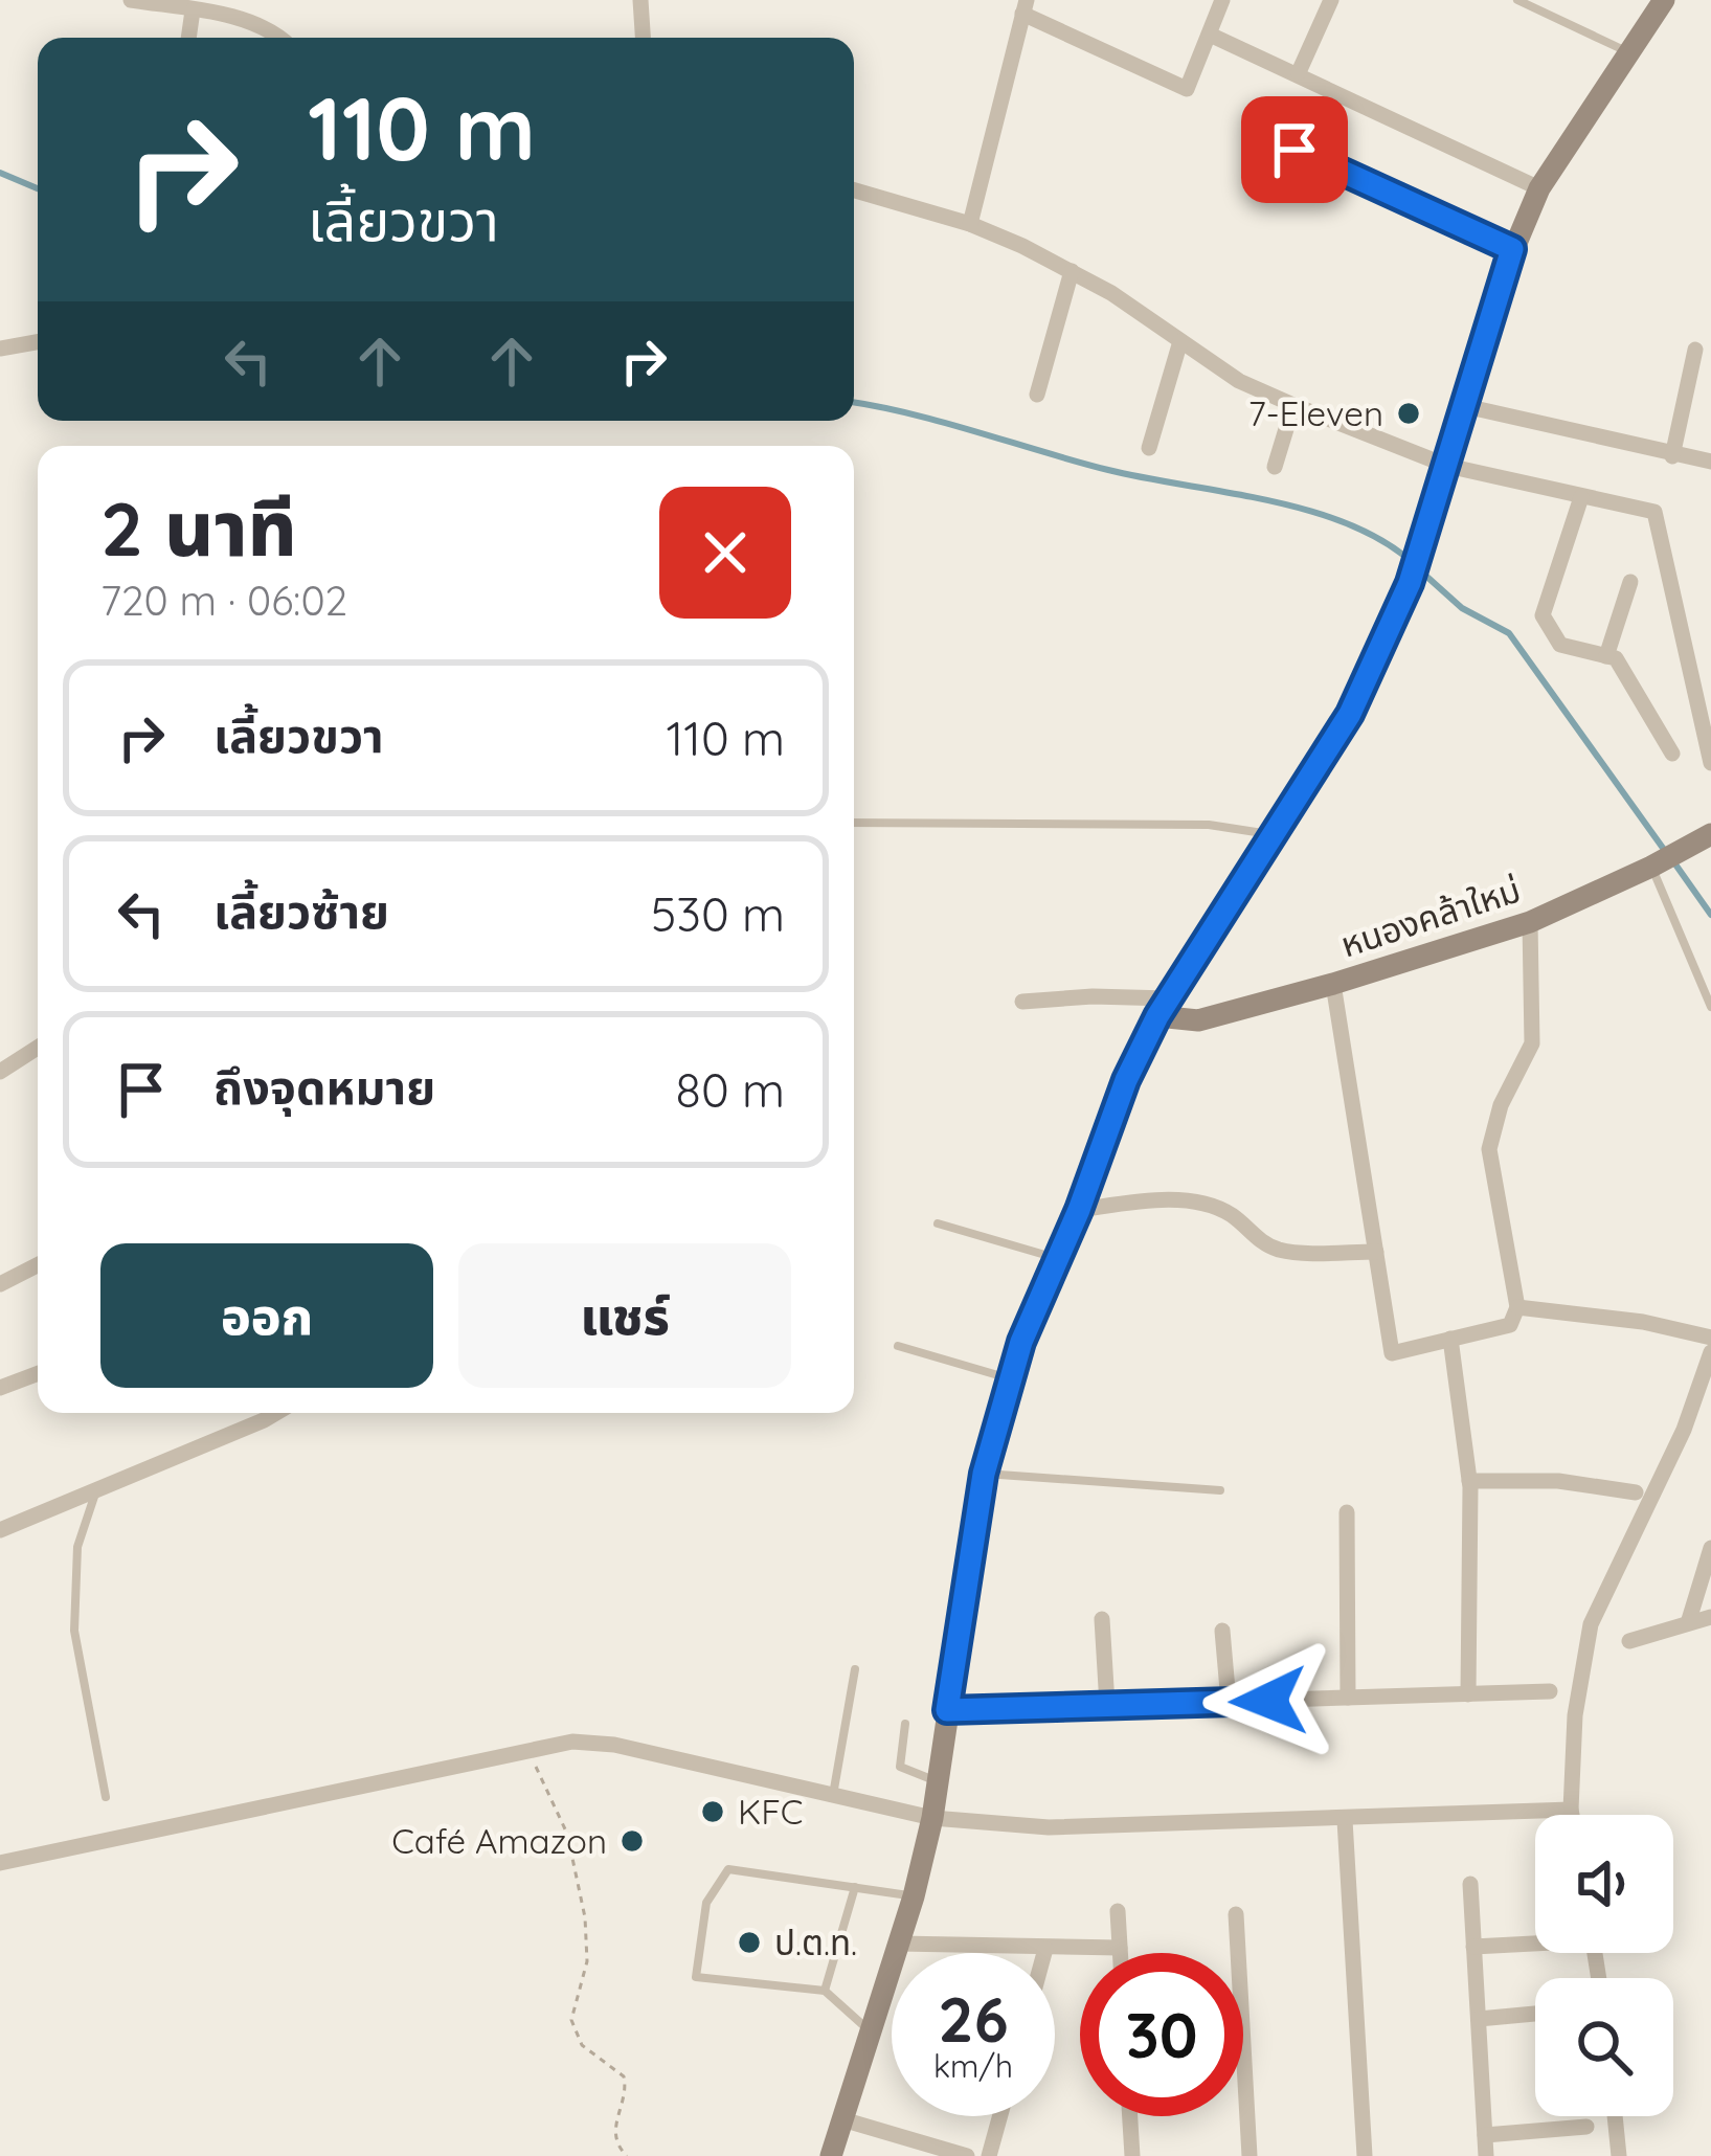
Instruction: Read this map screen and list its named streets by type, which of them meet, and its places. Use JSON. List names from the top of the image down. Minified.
{"streets":{"main road":["หนองคล้าใหม่"]},"places":["7-Eleven","KFC","Café Amazon","ป.ต.ท."],"page":{"turn":["110 m","เลี้ยวขวา"],"heading":["2 นาที","720 m · 06:02"],"list":[{"name":"เลี้ยวขวา","value":"110 m"},{"name":"เลี้ยวซ้าย","value":"530 m"},{"name":"ถึงจุดหมาย","value":"80 m"}],"buttons":["ออก","แชร์"],"speed":"26 km/h","limit":"30"}}
